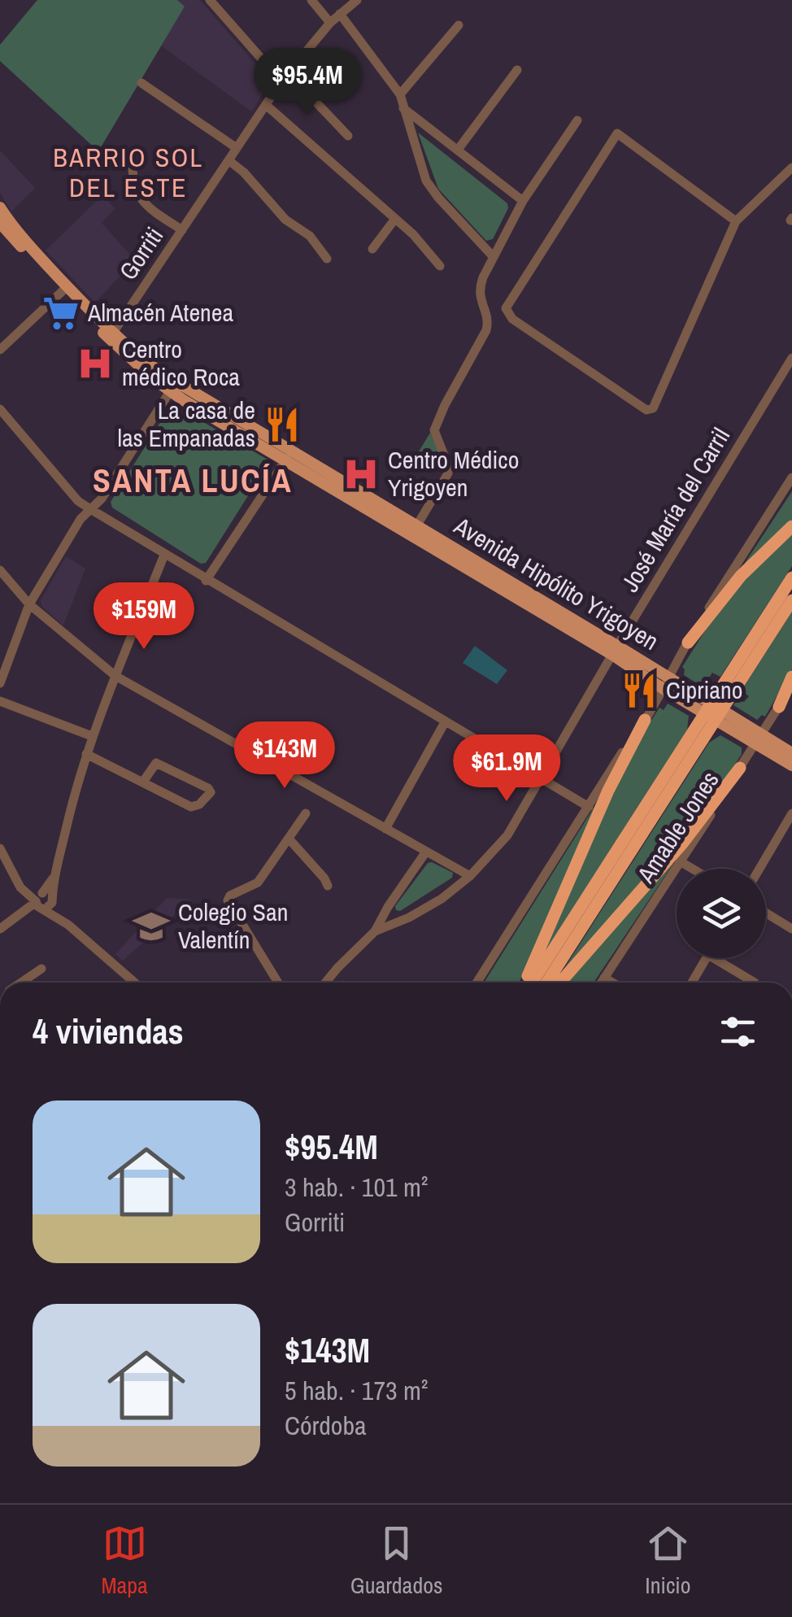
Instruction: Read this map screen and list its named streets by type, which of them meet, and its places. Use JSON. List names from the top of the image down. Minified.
{"streets":{"main road":["Avenida Hipólito Yrigoyen"],"street":["Gorriti","José María del Carril","Amable Jones"]},"crossings":[["Gorriti","Avenida Hipólito Yrigoyen"],["José María del Carril","Avenida Hipólito Yrigoyen"],["Avenida Hipólito Yrigoyen","Amable Jones"]],"districts":["BARRIO SOL DEL ESTE","SANTA LUCÍA"],"places":{"supermarket":["Almacén Atenea"],"hospital":["Centro médico Roca","Centro Médico Yrigoyen"],"restaurant":["La casa de las Empanadas","Cipriano"],"school or university":["Colegio San Valentín"]},"page":{"price":["$95.4M","$159M","$143M","$61.9M"],"heading":"4 viviendas","list":[{"name":"$95.4M","note":"3 hab. · 101 m² · Gorriti"},{"name":"$143M","note":"5 hab. · 173 m² · Córdoba"}],"tabs":["Mapa","Guardados","Inicio"]}}
